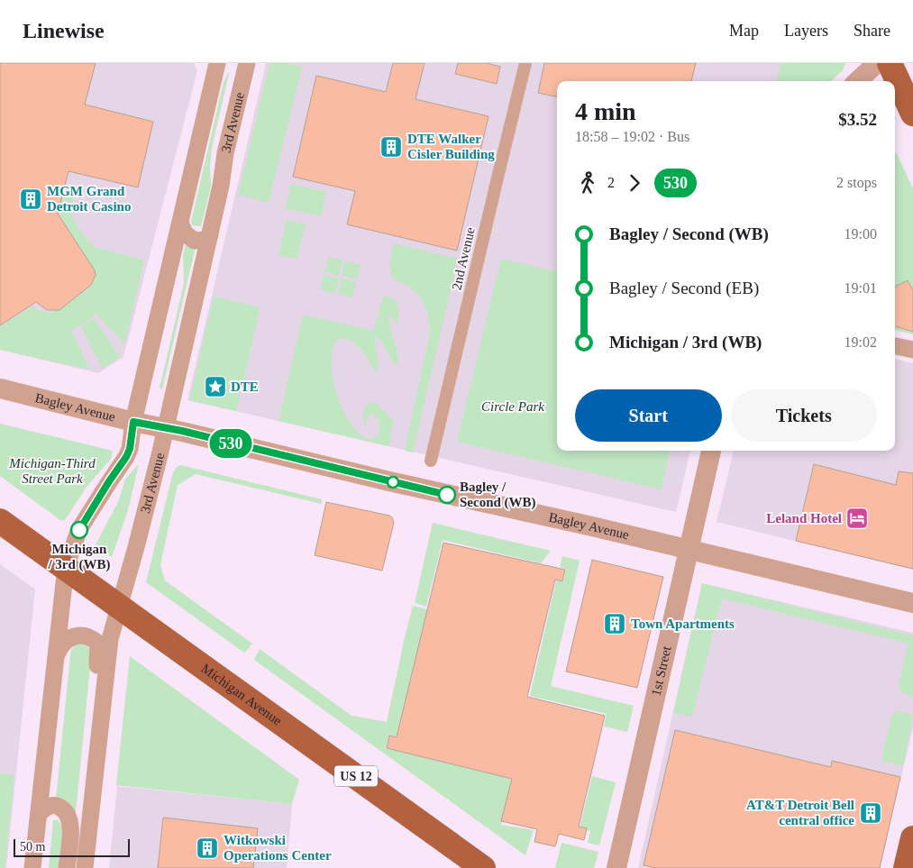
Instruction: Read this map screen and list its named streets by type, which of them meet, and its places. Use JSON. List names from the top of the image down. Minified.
{"streets":{"main road":["Michigan Avenue","US 12"],"street":["3rd Avenue","2nd Avenue","Bagley Avenue","1st Street"]},"crossings":[["3rd Avenue","Bagley Avenue"],["3rd Avenue","Michigan Avenue"],["Bagley Avenue","1st Street"]],"parks":["Circle Park","Michigan-Third Street Park"],"places":{"building":["DTE Walker Cisler Building","MGM Grand Detroit Casino","Town Apartments","AT&T Detroit Bell central office","Witkowski Operations Center"],"place":["DTE"],"other":["Bagley / Second (WB)","Michigan / 3rd (WB)"],"hotel":["Leland Hotel"]},"lines":["bus line 530"],"scale_bar":"50 m","page":{"header":"Linewise","nav":["Map","Layers","Share"],"on_map":"530","heading":["4 min","18:58 – 19:02 · Bus","$3.52"],"legs":["2","530","2 stops"],"list":[{"name":"Bagley / Second (WB)","value":"19:00"},{"name":"Bagley / Second (EB)","value":"19:01"},{"name":"Michigan / 3rd (WB)","value":"19:02"}],"buttons":["Start","Tickets"],"scale":"50 m"}}
